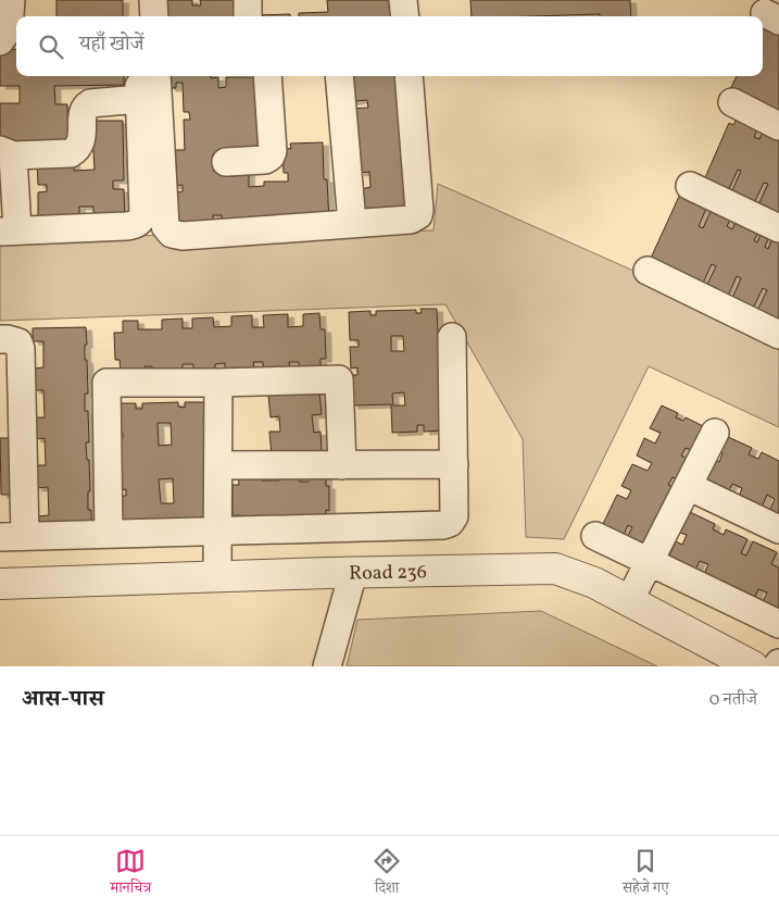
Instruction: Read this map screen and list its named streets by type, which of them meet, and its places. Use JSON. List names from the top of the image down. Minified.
{"streets":{"street":["Road 236"]},"page":{"search":"यहाँ खोजें","heading":["आस-पास","0 नतीजे"],"nav":["मानचित्र","दिशा","सहेजे गए"]}}
